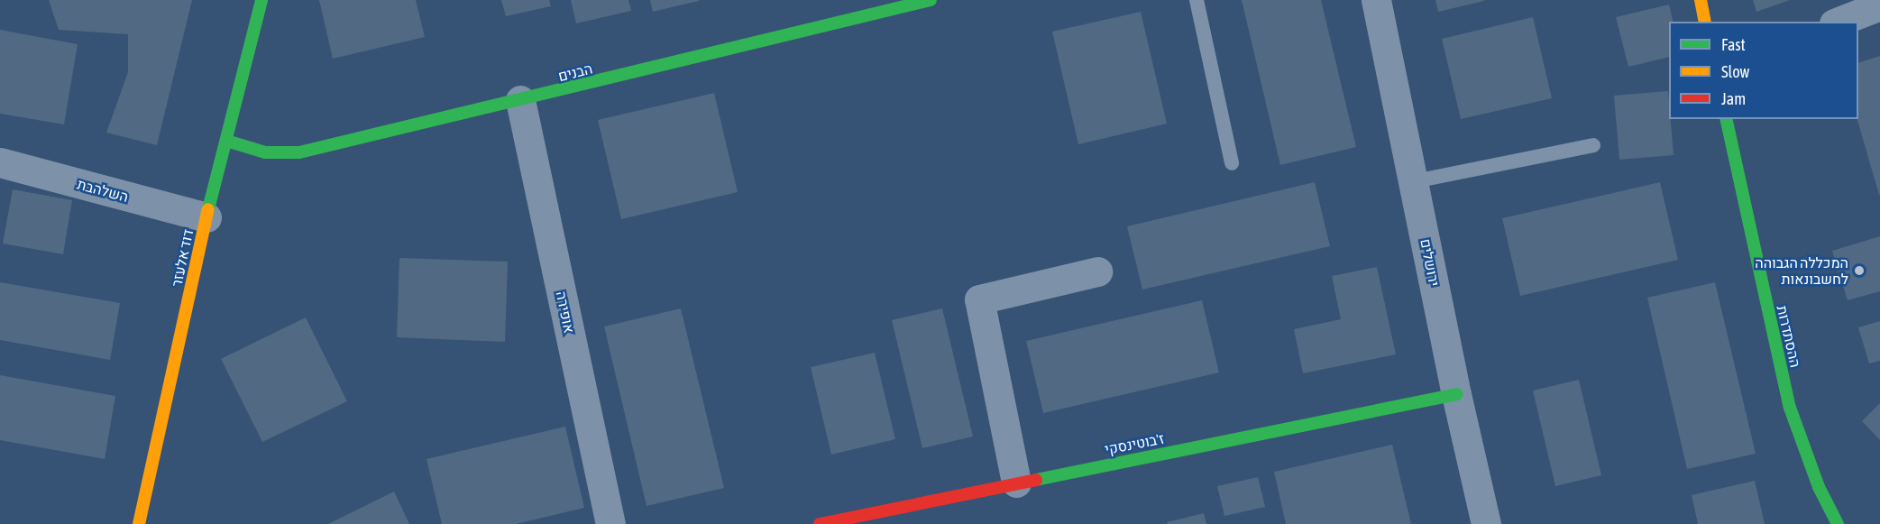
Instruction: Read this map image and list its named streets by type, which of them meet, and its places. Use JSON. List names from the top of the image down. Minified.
{"streets":{"street":["הבנים","השלהבת","דוד אלעזר","ירושלים","אופירה","ההסתדרות","ז'בוטינסקי"]},"crossings":[["הבנים","דוד אלעזר"],["הבנים","אופירה"],["השלהבת","דוד אלעזר"],["ירושלים","ז'בוטינסקי"]],"places":["המכללה הגבוהה לחשבונאות"],"legend":["Fast","Slow","Jam"]}
